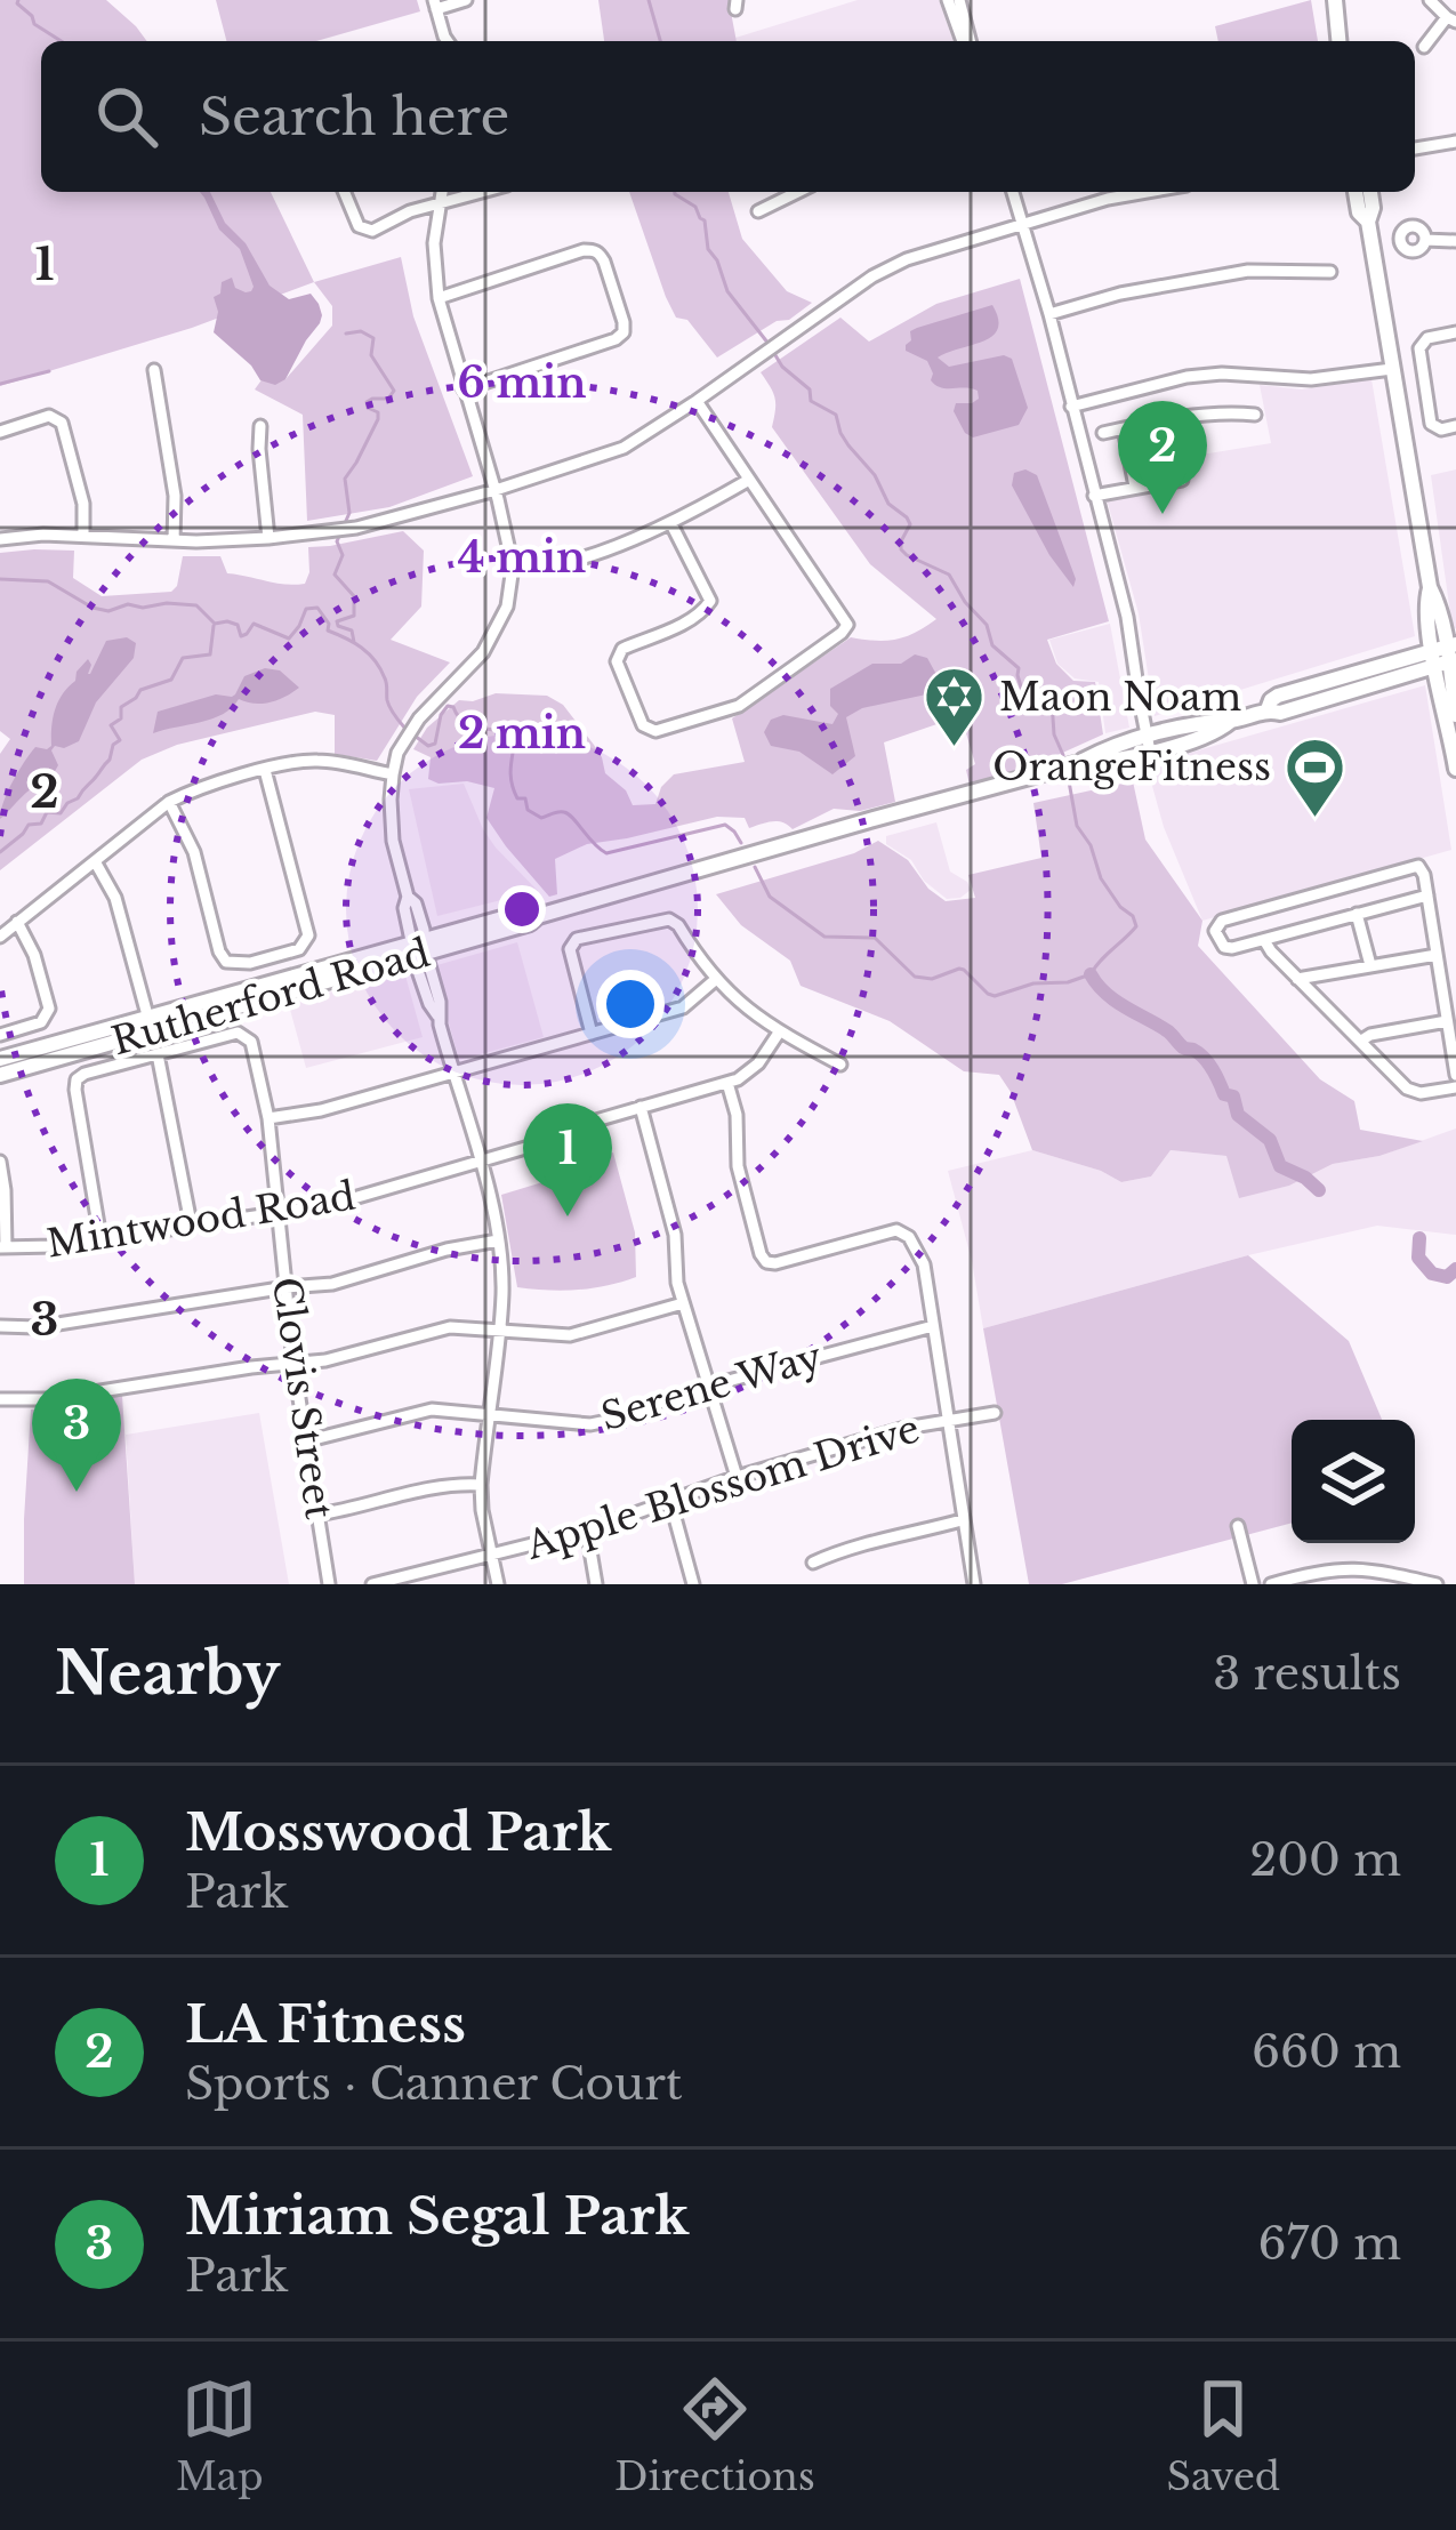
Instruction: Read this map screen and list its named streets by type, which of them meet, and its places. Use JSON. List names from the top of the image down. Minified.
{"streets":{"main road":["Rutherford Road"],"street":["Mintwood Road","Serene Way","Clovis Street","Apple Blossom Drive"]},"crossings":[["Mintwood Road","Clovis Street"],["Serene Way","Clovis Street"]],"places":{"synagogue":["Maon Noam"],"sports":["OrangeFitness"]},"page":{"search":"Search here","pins":["2","1","3"],"heading":["Nearby","3 results"],"list":[{"mark":"1","name":"Mosswood Park","note":"Park","value":"200 m"},{"mark":"2","name":"LA Fitness","note":"Sports · Canner Court","value":"660 m"},{"mark":"3","name":"Miriam Segal Park","note":"Park","value":"670 m"}],"nav":["Map","Directions","Saved"]},"grid":{"rows":["1","2","3"]},"rings":["6 min","4 min","2 min"]}
